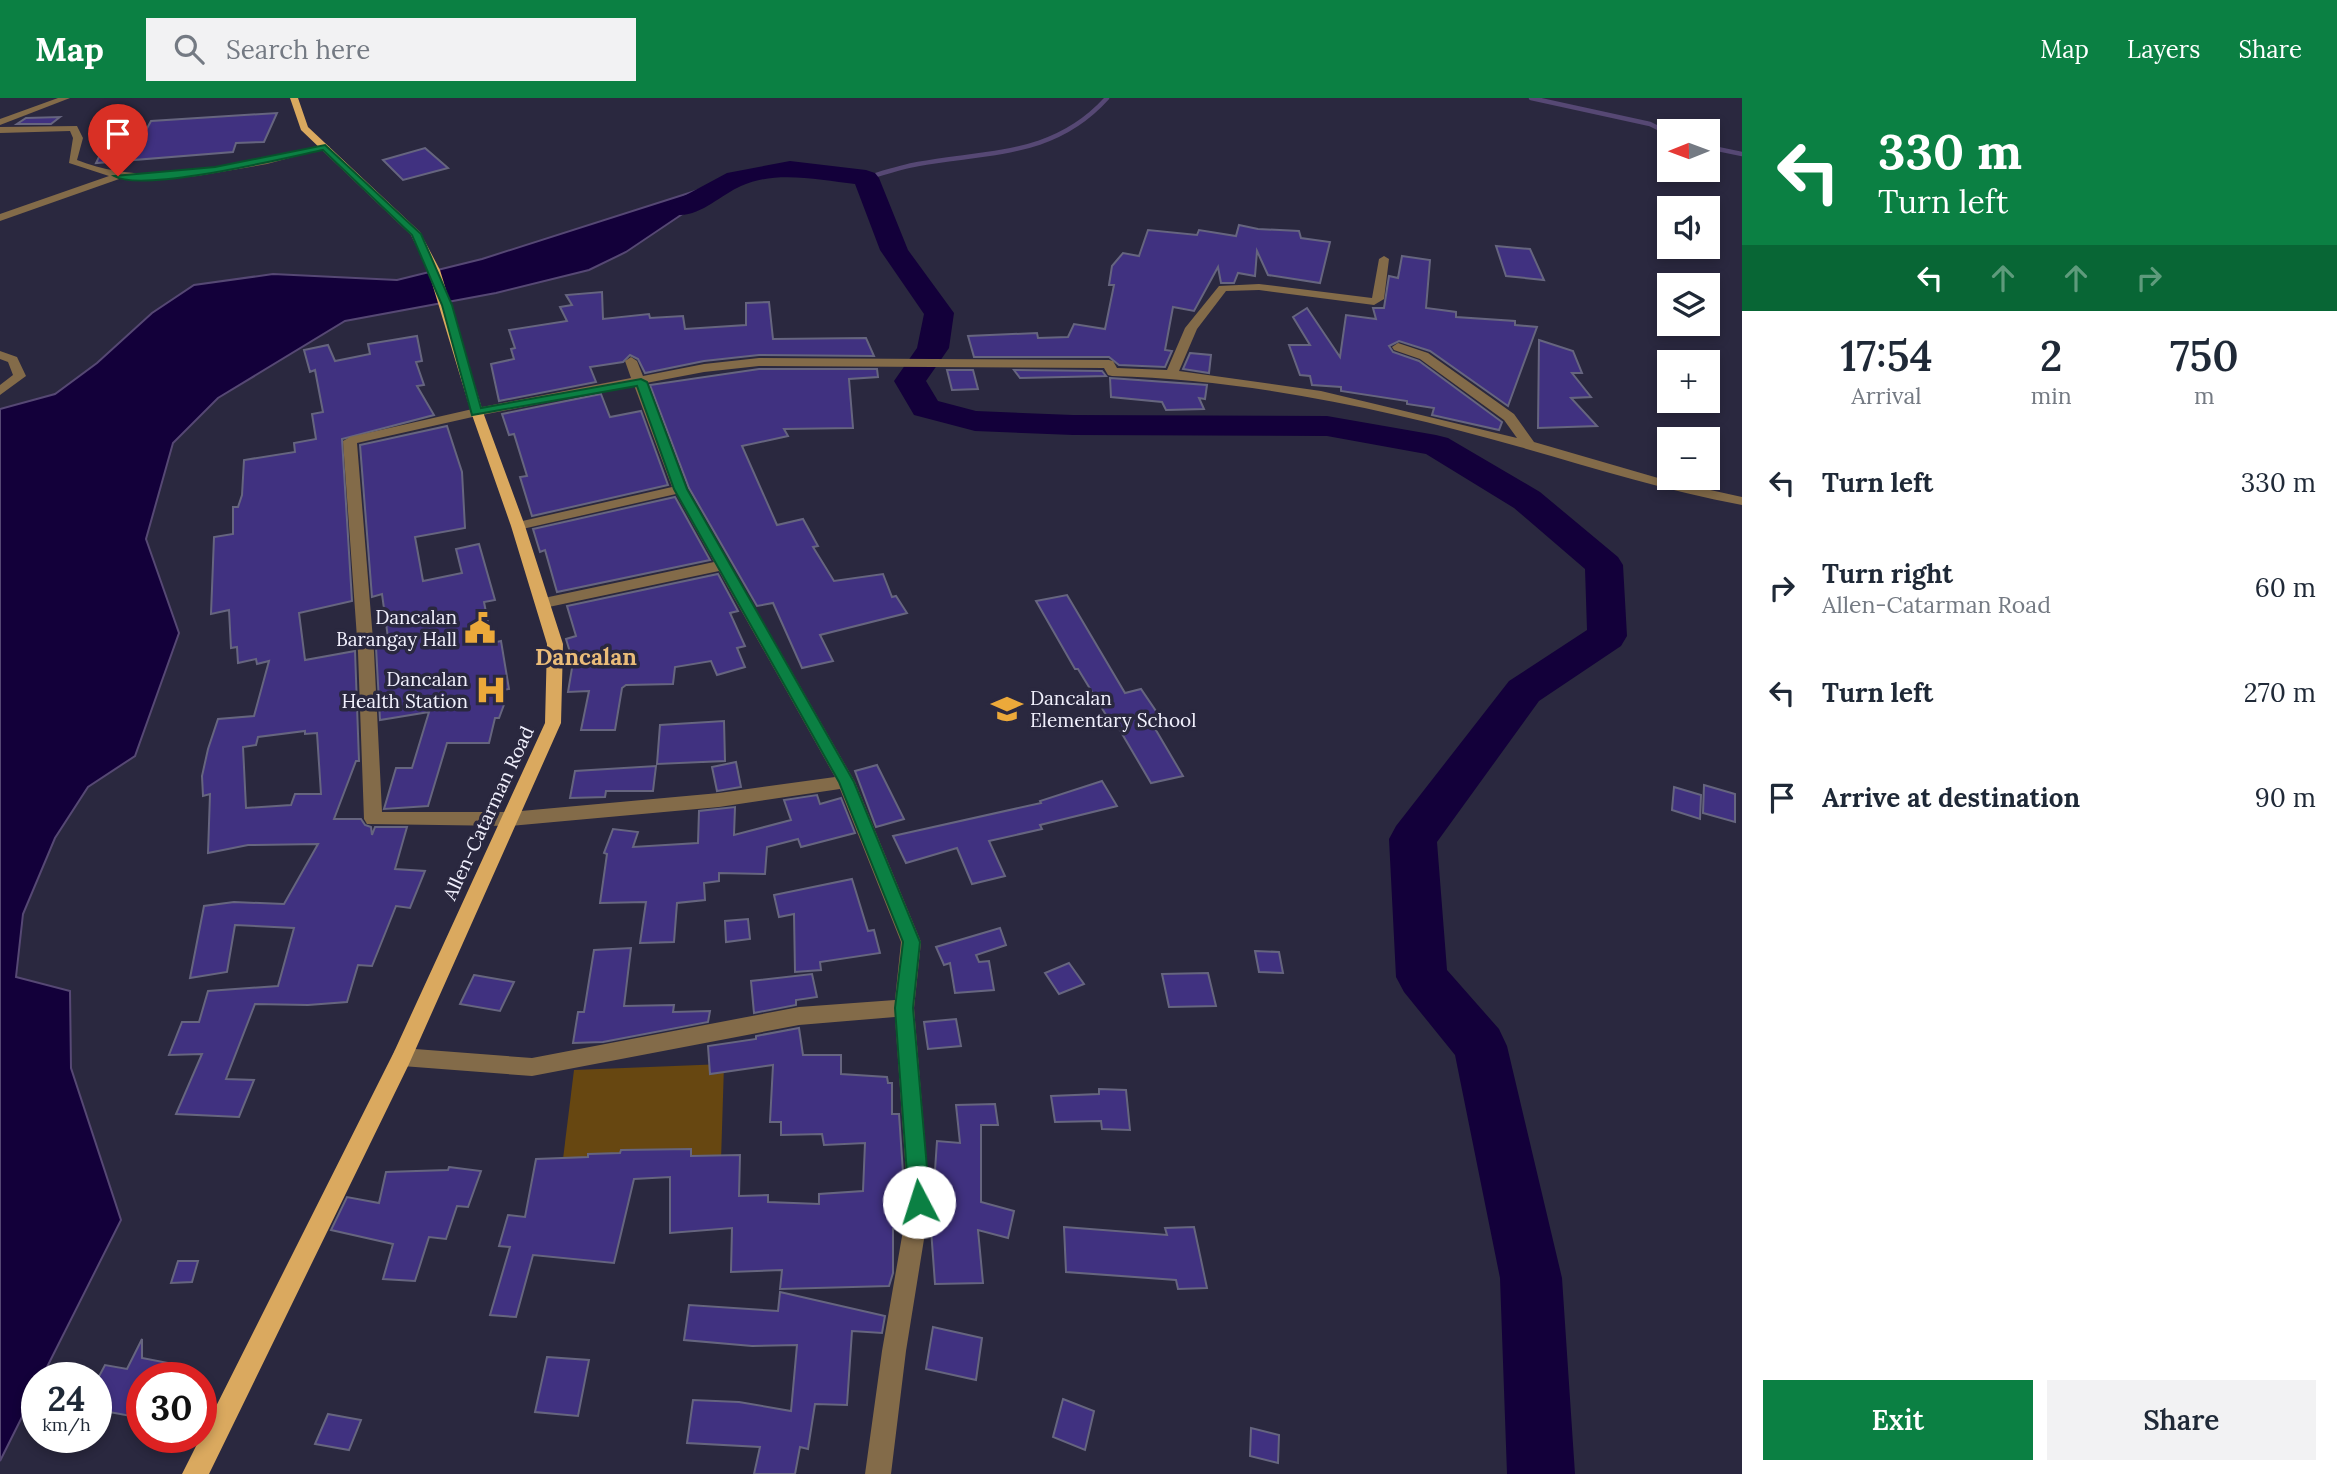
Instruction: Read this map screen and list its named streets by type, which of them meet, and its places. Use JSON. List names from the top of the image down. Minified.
{"streets":{"main road":["Allen-Catarman Road"]},"districts":["Dancalan"],"places":{"public building":["Dancalan Barangay Hall"],"hospital":["Dancalan Health Station"],"school or university":["Dancalan Elementary School"]},"north":"left","page":{"header":"Map","search":"Search here","nav":["Map","Layers","Share"],"turn":["330 m","Turn left"],"map_buttons":["+","−"],"eta":["17:54","Arrival","2","min","750","m"],"list":[{"name":"Turn left","value":"330 m"},{"name":"Turn right","note":"Allen-Catarman Road","value":"60 m"},{"name":"Turn left","value":"270 m"},{"name":"Arrive at destination","value":"90 m"}],"speed":"24 km/h","limit":"30","buttons":["Exit","Share"]}}
